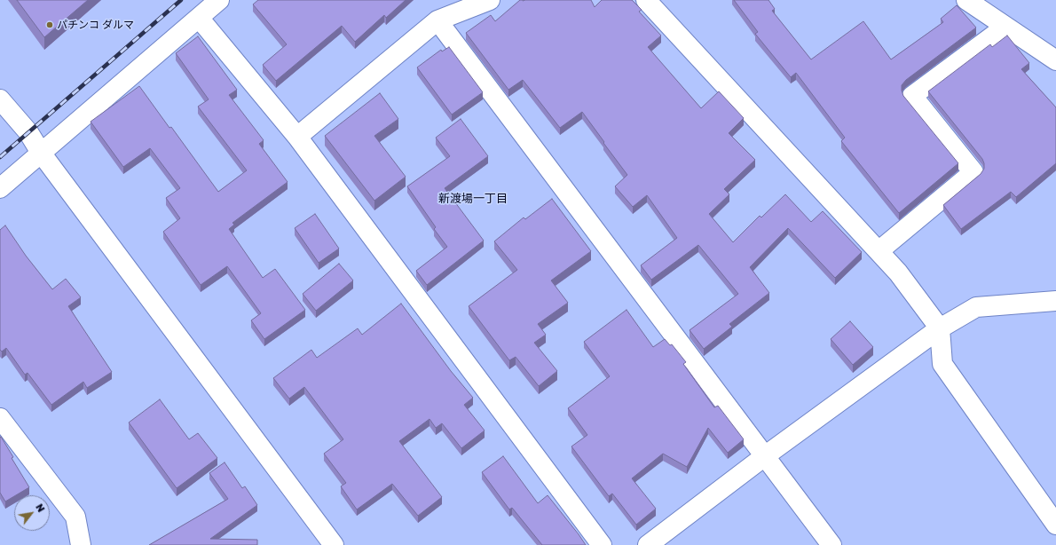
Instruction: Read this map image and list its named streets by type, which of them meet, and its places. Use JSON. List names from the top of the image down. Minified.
{"districts":["新渡場一丁目"],"places":["パチンコ ダルマ"],"north":"top right"}
